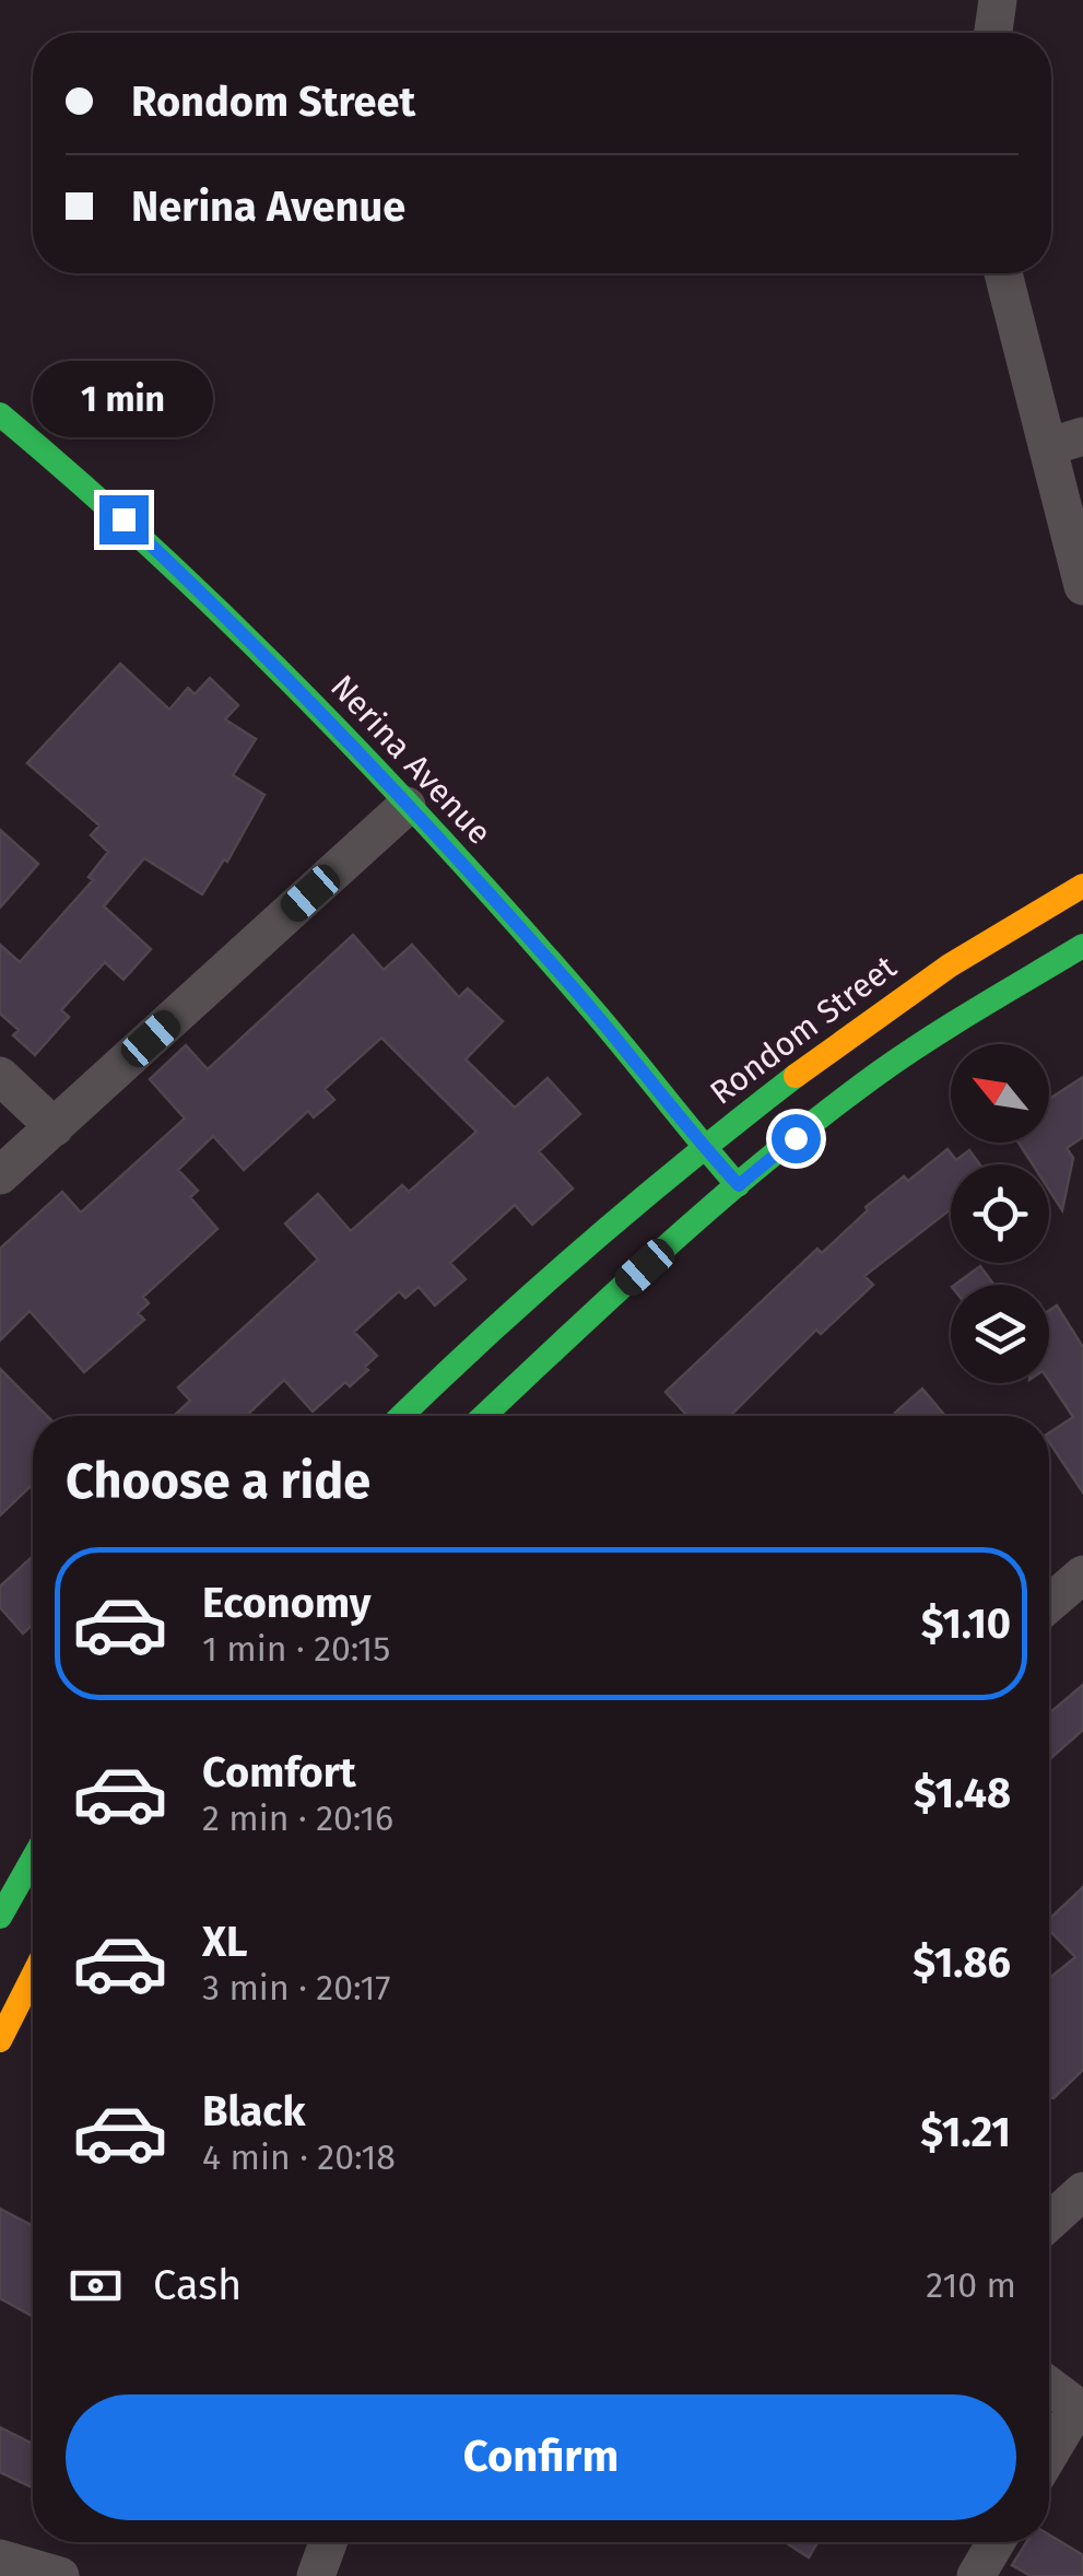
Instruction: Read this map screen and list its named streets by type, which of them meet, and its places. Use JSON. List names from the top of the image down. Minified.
{"streets":{"street":["Nerina Avenue","Rondom Street"]},"crossings":[["Nerina Avenue","Rondom Street"]],"north":"top left","page":{"banner":["Rondom Street","Nerina Avenue"],"bubble":"1 min","heading":"Choose a ride","list":[{"name":"Economy","note":"1 min · 20:15","value":"$1.10"},{"name":"Comfort","note":"2 min · 20:16","value":"$1.48"},{"name":"XL","note":"3 min · 20:17","value":"$1.86"},{"name":"Black","note":"4 min · 20:18","value":"$1.21"}],"pay":["Cash","210 m"],"buttons":"Confirm"}}
